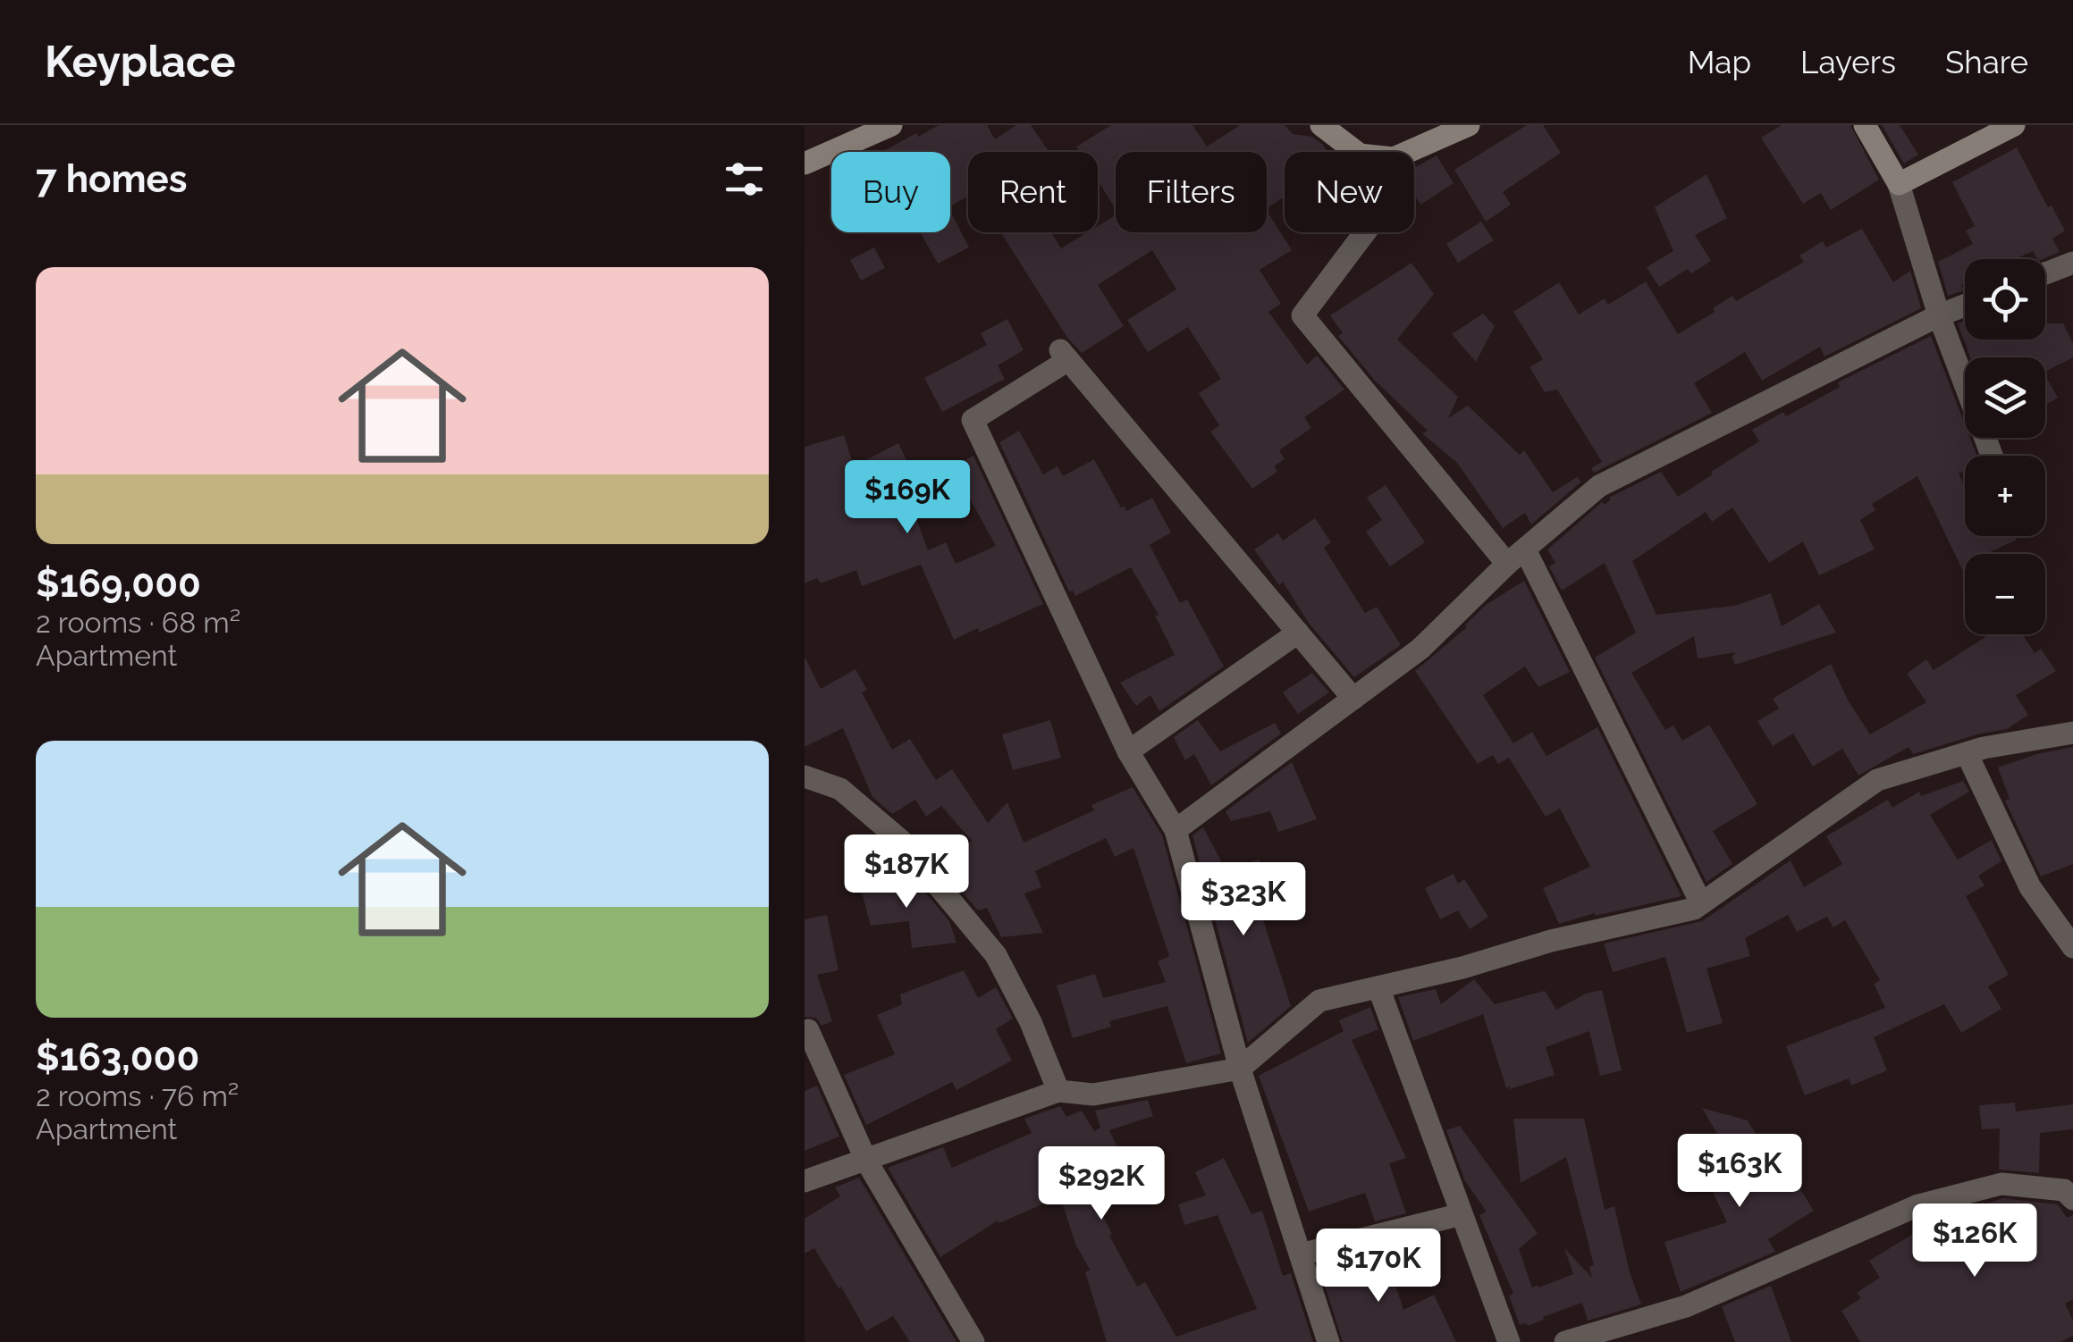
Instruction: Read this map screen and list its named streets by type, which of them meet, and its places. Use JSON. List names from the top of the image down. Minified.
{"page":{"header":"Keyplace","nav":["Map","Layers","Share"],"heading":"7 homes","chip":["Buy","Rent","Filters","New"],"list":[{"name":"$169,000","note":"2 rooms · 68 m² · Apartment"},{"name":"$163,000","note":"2 rooms · 76 m² · Apartment"}],"map_buttons":["+","−"],"price":["$169K","$187K","$323K","$163K","$292K","$126K","$170K"]}}
